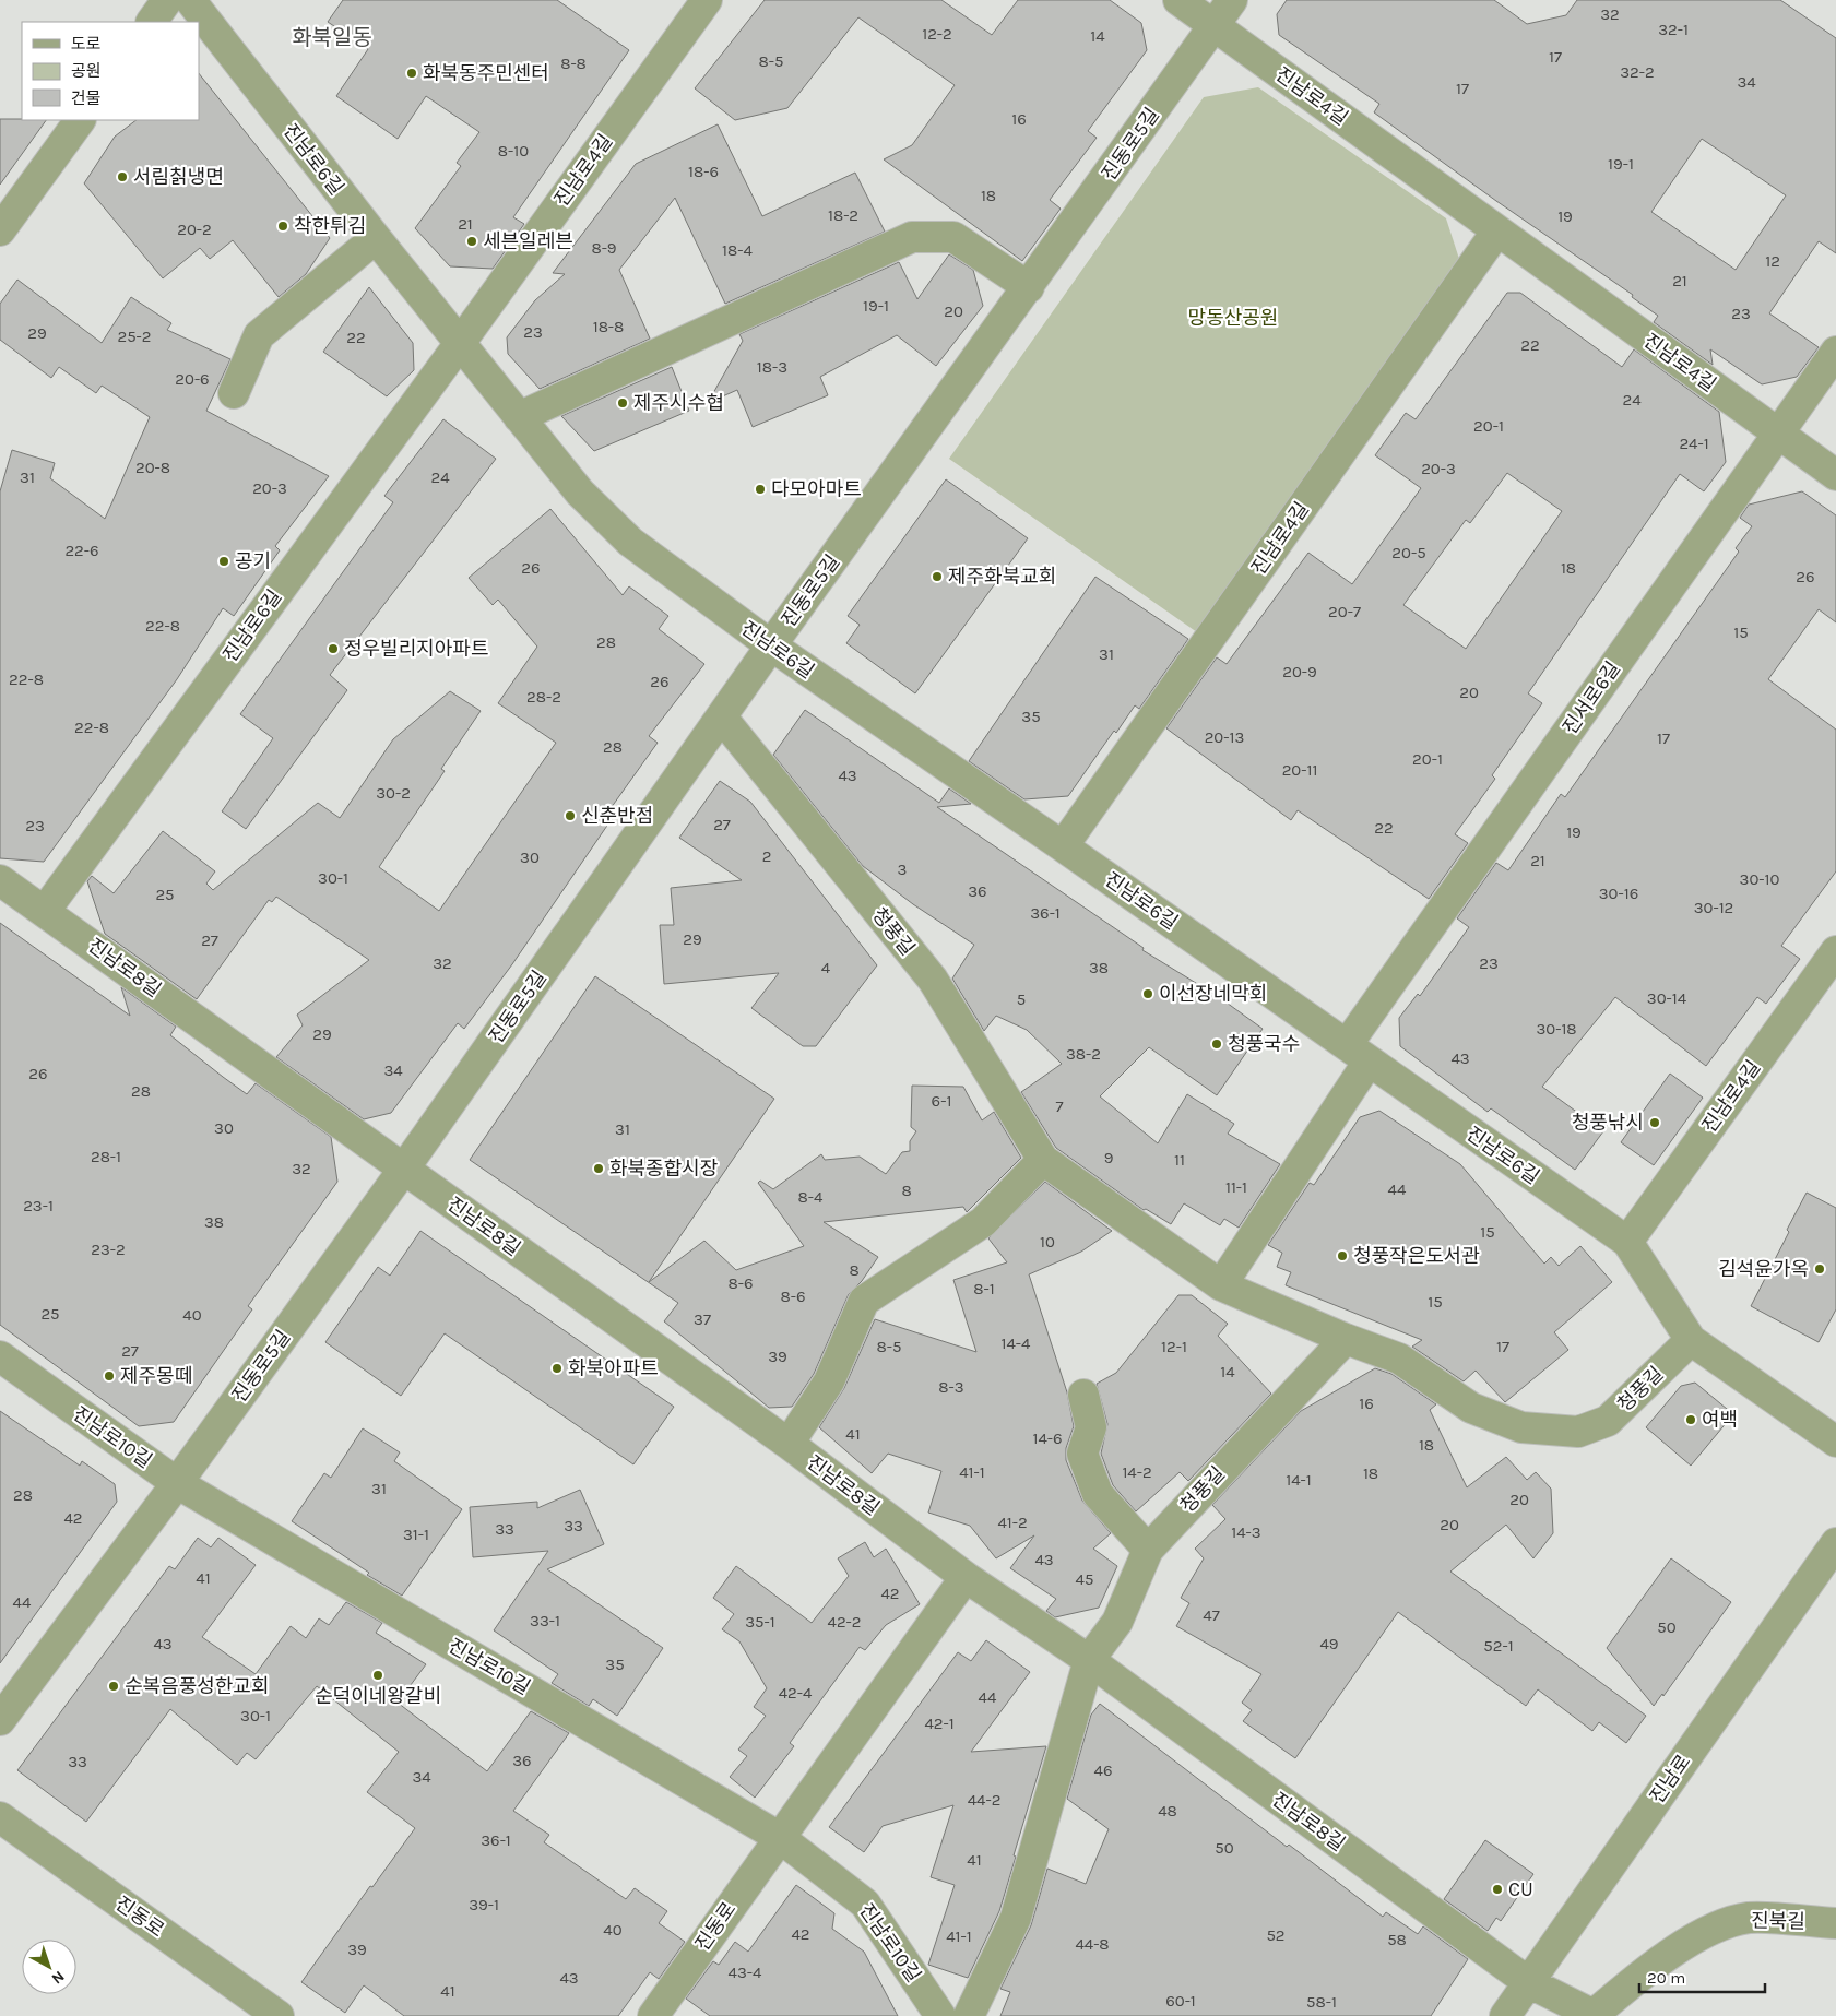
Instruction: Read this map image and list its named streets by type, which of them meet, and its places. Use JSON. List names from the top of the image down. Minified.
{"streets":{"street":["진남로4길","진동로5길","진남로6길","진서로6길","청풍길","진남로8길","진남로10길","진남로","진동로","진북길"]},"crossings":[["진남로4길","진동로5길"],["진남로4길","진남로6길"],["진남로4길","진서로6길"],["진동로5길","진남로6길"],["진동로5길","청풍길"],["진동로5길","진남로8길"],["진동로5길","진남로10길"],["진남로6길","진서로6길"],["진남로6길","청풍길"],["진남로6길","진남로8길"],["진서로6길","청풍길"],["청풍길","진남로8길"],["진남로8길","진남로"],["진남로8길","진북길"],["진남로10길","진동로"],["진남로","진북길"]],"districts":["화북일동"],"parks":["망동산공원"],"places":["화북동주민센터","서림칡냉면","착한튀김","세븐일레븐","제주시수협","다모아마트","공기","제주화북교회","정우빌리지아파트","신춘반점","이선장네막회","청풍국수","청풍낚시","화북종합시장","청풍작은도서관","김석윤가옥","화북아파트","제주몽떼","여백","순덕이네왕갈비","순복음풍성한교회","CU"],"house_numbers":["32","32-1","12-2","14","17","8-5","8-8","32-2","34","17","16","8-10","19-1","18-6","18","18-2","19","21","20-2","8-9","18-4","12","21","19-1","20","23","18-8","23","29","25-2","22","22","18-3","20-6","24","20-1","24-1","20-8","20-3","31","24","20-3","22-6","20-5","26","18","26","20-7","22-8","15","28","31","20-9","22-8","26","20","28-2","35","22-8","20-13","17","28","20-1","20-11","43","30-2","27","23","22","19","2","30","21","3","30-1","30-10","36","30-16","25","30-12","36-1","29","27","32","23","4","38","30-14","5","30-18","29","38-2","43","34","26","28","6-1","7","30","31","28-1","9","11","32","11-1","44","8","8-4","23-1","38","15","10","23-2","8","8-6","8-1","8-6","15","25","40","37","14-4","8-5","12-1","17","27","39","14","8-3","16","41","14-6","18","41-1","14-2","18","14-1","31","28","20","42","41-2","20","33","33","14-3","31-1","43","41","45","42","44","47","33-1","35-1","42-2","50","43","49","52-1","35","42-4","44","30-1","42-1","36","33","46","34","44-2","48","36-1","50","41","39-1","40","42","52","41-1","58","44-8","39","43-4","43","41","60-1","58-1"],"legend":["도로","공원","건물"],"scale_bar":"20 m","north":"bottom right"}
